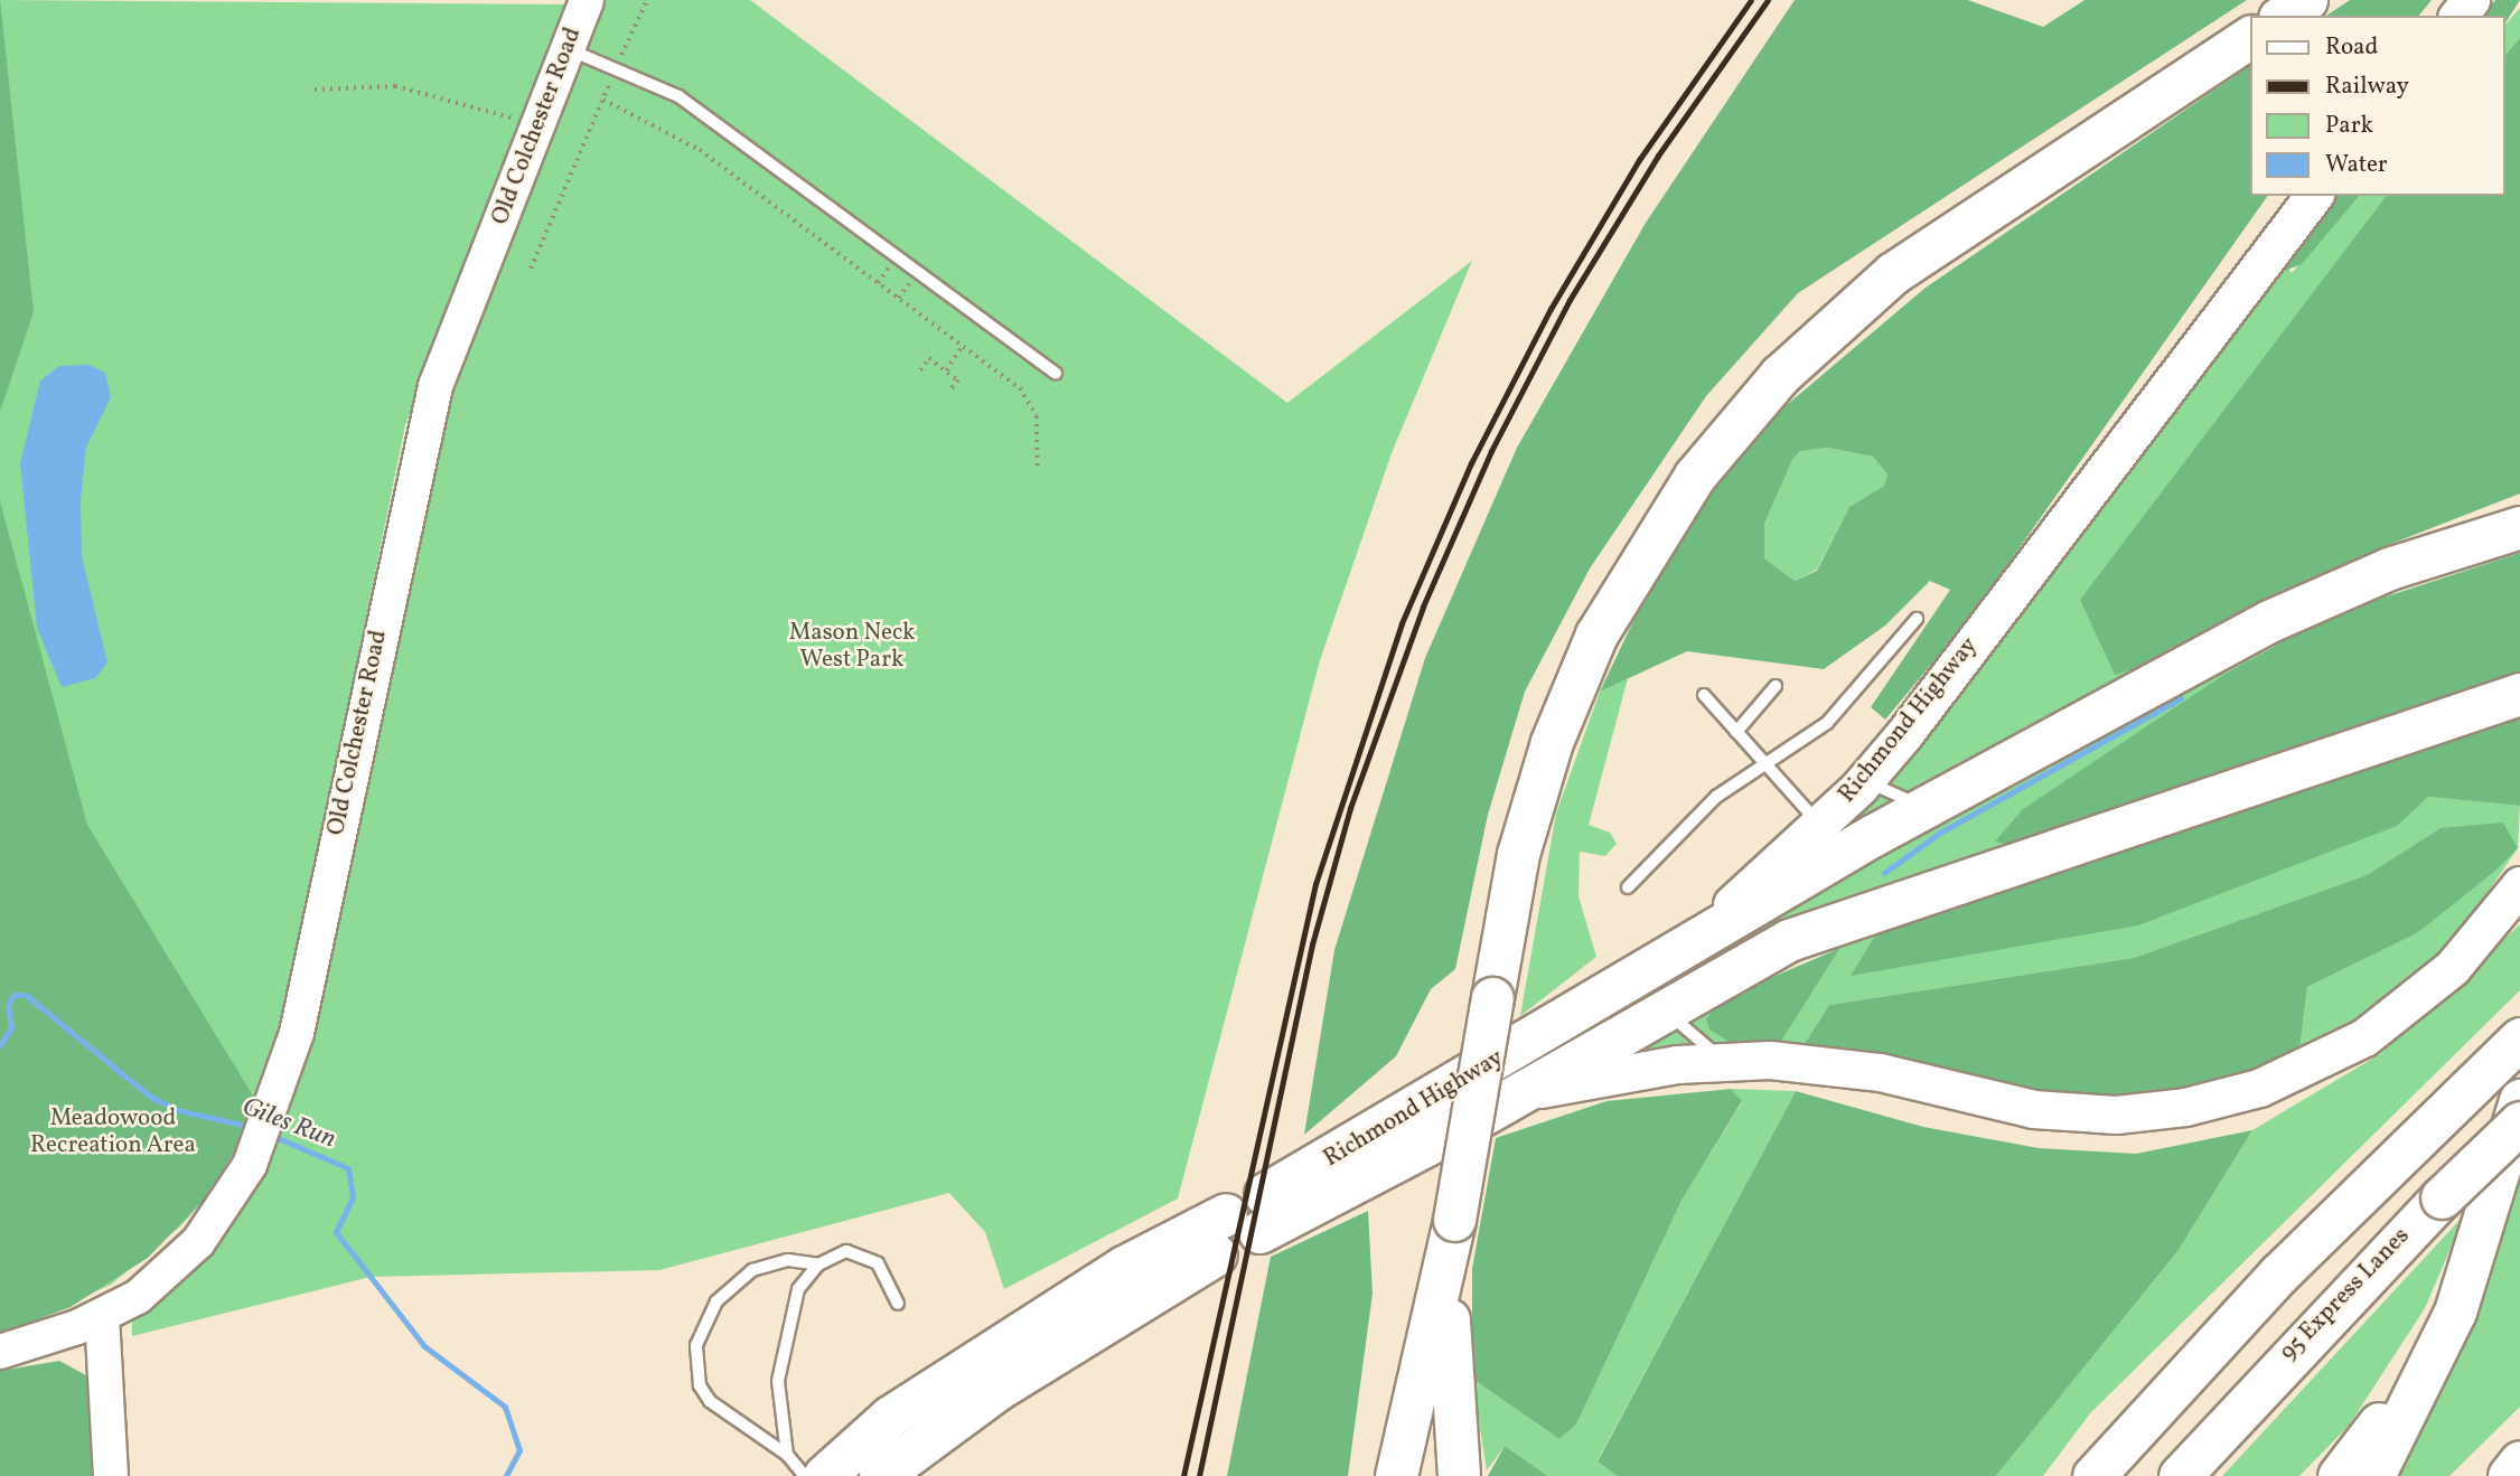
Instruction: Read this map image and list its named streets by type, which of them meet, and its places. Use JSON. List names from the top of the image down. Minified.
{"streets":{"highway":["Richmond Highway","95 Express Lanes"],"street":["Old Colchester Road"]},"water":["Giles Run"],"parks":["Mason Neck West Park","Meadowood Recreation Area"],"legend":["Road","Railway","Park","Water"]}
